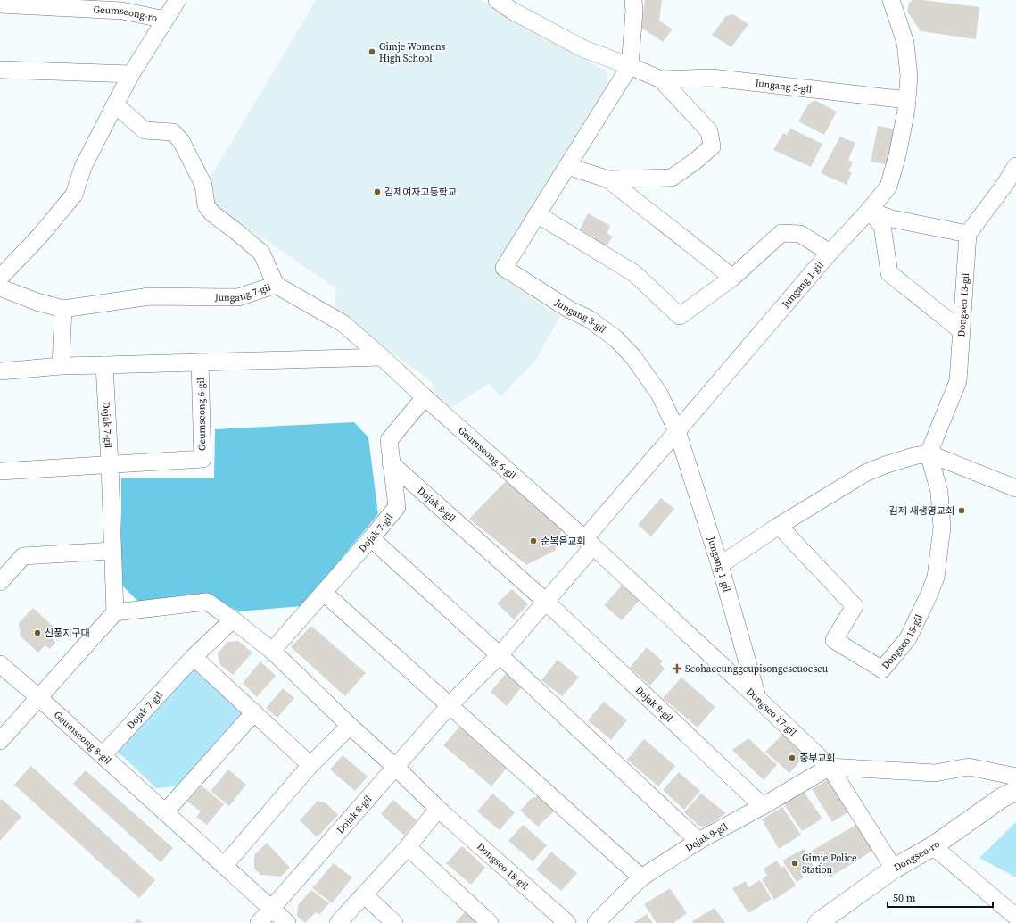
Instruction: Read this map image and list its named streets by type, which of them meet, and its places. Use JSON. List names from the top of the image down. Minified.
{"streets":{"main road":["Dongseo-ro"],"street":["Geumseong-ro","Jungang 5-gil","Jungang 1-gil","Jungang 7-gil","Dongseo 13-gil","Jungang 3-gil","Geumseong 6-gil","Dojak 7-gil","Dojak 8-gil","Dongseo 15-gil","Dongseo 17-gil","Geumseong 8-gil","Dojak 9-gil","Dongseo 18-gil"]},"crossings":[["Jungang 5-gil","Jungang 1-gil"],["Jungang 5-gil","Jungang 3-gil"],["Jungang 1-gil","Jungang 3-gil"],["Jungang 1-gil","Geumseong 6-gil"],["Jungang 1-gil","Dojak 8-gil"],["Jungang 1-gil","Dongseo 17-gil"],["Jungang 7-gil","Geumseong 6-gil"],["Dongseo 13-gil","Dongseo 15-gil"],["Geumseong 6-gil","Dojak 7-gil"],["Geumseong 6-gil","Dojak 8-gil"],["Geumseong 6-gil","Dongseo 17-gil"],["Dojak 7-gil","Dojak 8-gil"],["Dojak 7-gil","Geumseong 8-gil"],["Dojak 8-gil","Dongseo 17-gil"],["Dojak 8-gil","Geumseong 8-gil"],["Dojak 8-gil","Dojak 9-gil"],["Dojak 8-gil","Dongseo 18-gil"],["Dongseo 17-gil","Dojak 9-gil"],["Dongseo 17-gil","Dongseo-ro"]],"places":{"other":["Gimje Womens High School","김제여자고등학교","김제 새생명교회","순복음교회","신풍지구대","중부교회","Gimje Police Station"],"health":["Seohaeeunggeupisongeseuoeseu"]},"scale_bar":"50 m"}
